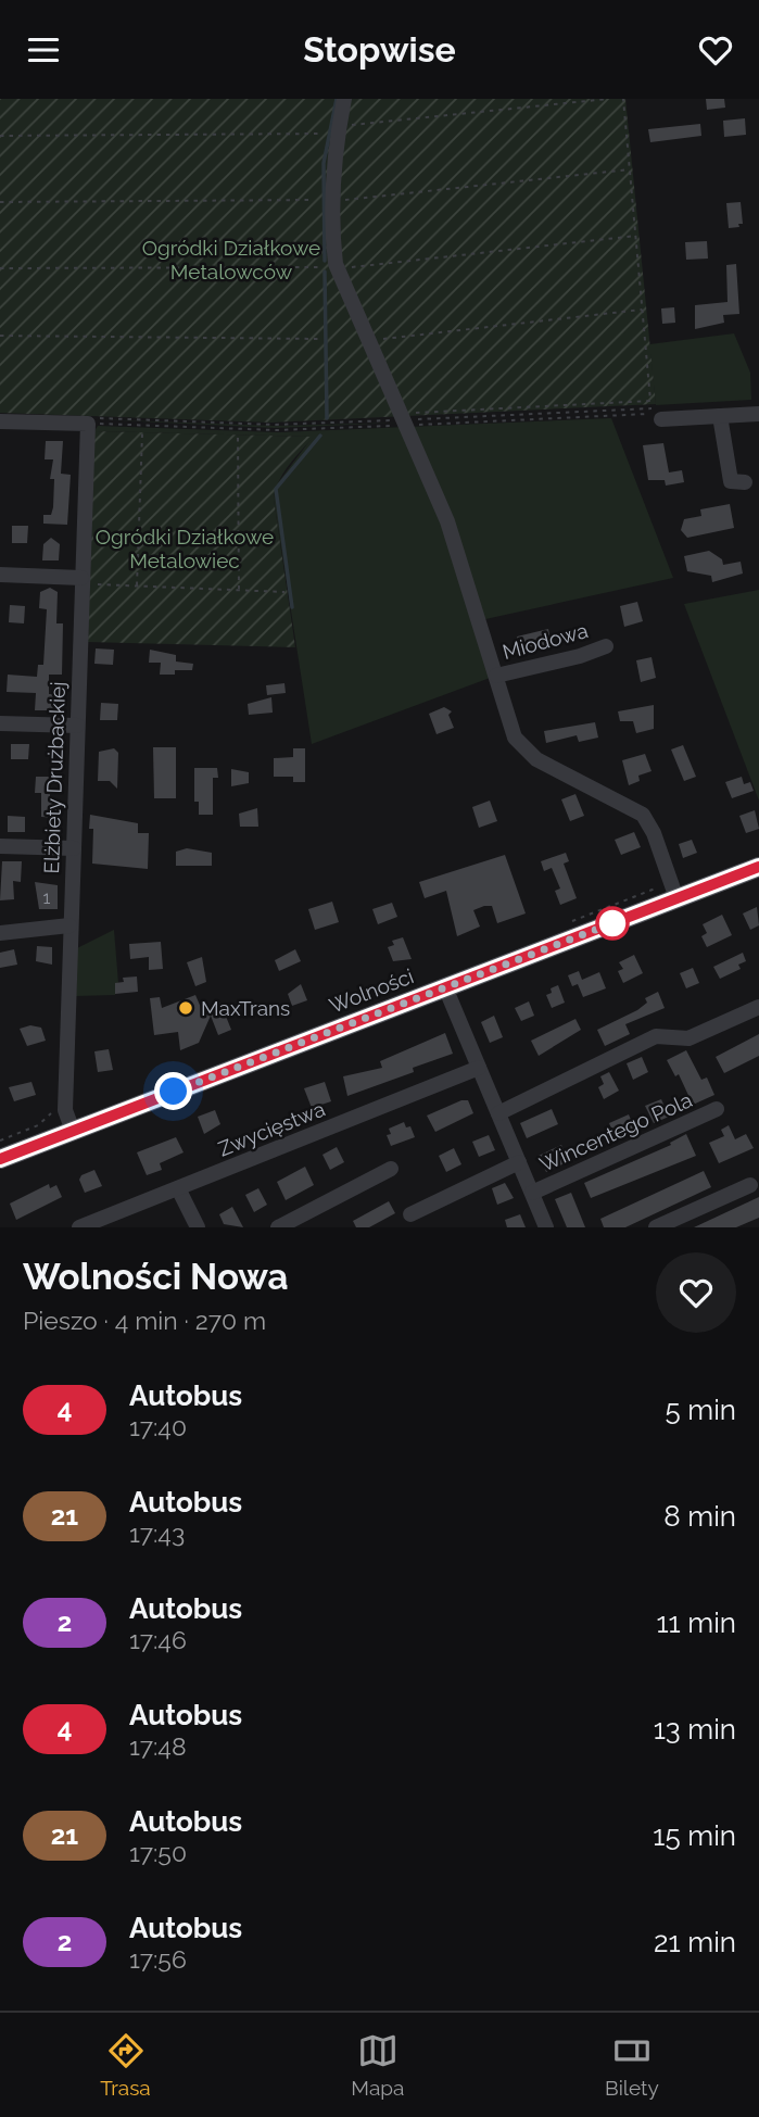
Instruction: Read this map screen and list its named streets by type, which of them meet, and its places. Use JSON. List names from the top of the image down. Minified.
{"streets":{"main road":["Wolności"],"street":["Miodowa","Elżbiety Drużbackiej","Zwycięstwa","Wincentego Pola"]},"crossings":[["Elżbiety Drużbackiej","Wolności"]],"parks":["Ogródki Działkowe Metalowców","Ogródki Działkowe Metalowiec"],"places":["MaxTrans"],"lines":["bus line 4"],"house_numbers":["1"],"page":{"header":"Stopwise","heading":["Wolności Nowa","Pieszo · 4 min · 270 m"],"list":[{"mark":"4","name":"Autobus","note":"17:40","value":"5 min"},{"mark":"21","name":"Autobus","note":"17:43","value":"8 min"},{"mark":"2","name":"Autobus","note":"17:46","value":"11 min"},{"mark":"4","name":"Autobus","note":"17:48","value":"13 min"},{"mark":"21","name":"Autobus","note":"17:50","value":"15 min"},{"mark":"2","name":"Autobus","note":"17:56","value":"21 min"}],"tabs":["Trasa","Mapa","Bilety"]}}
